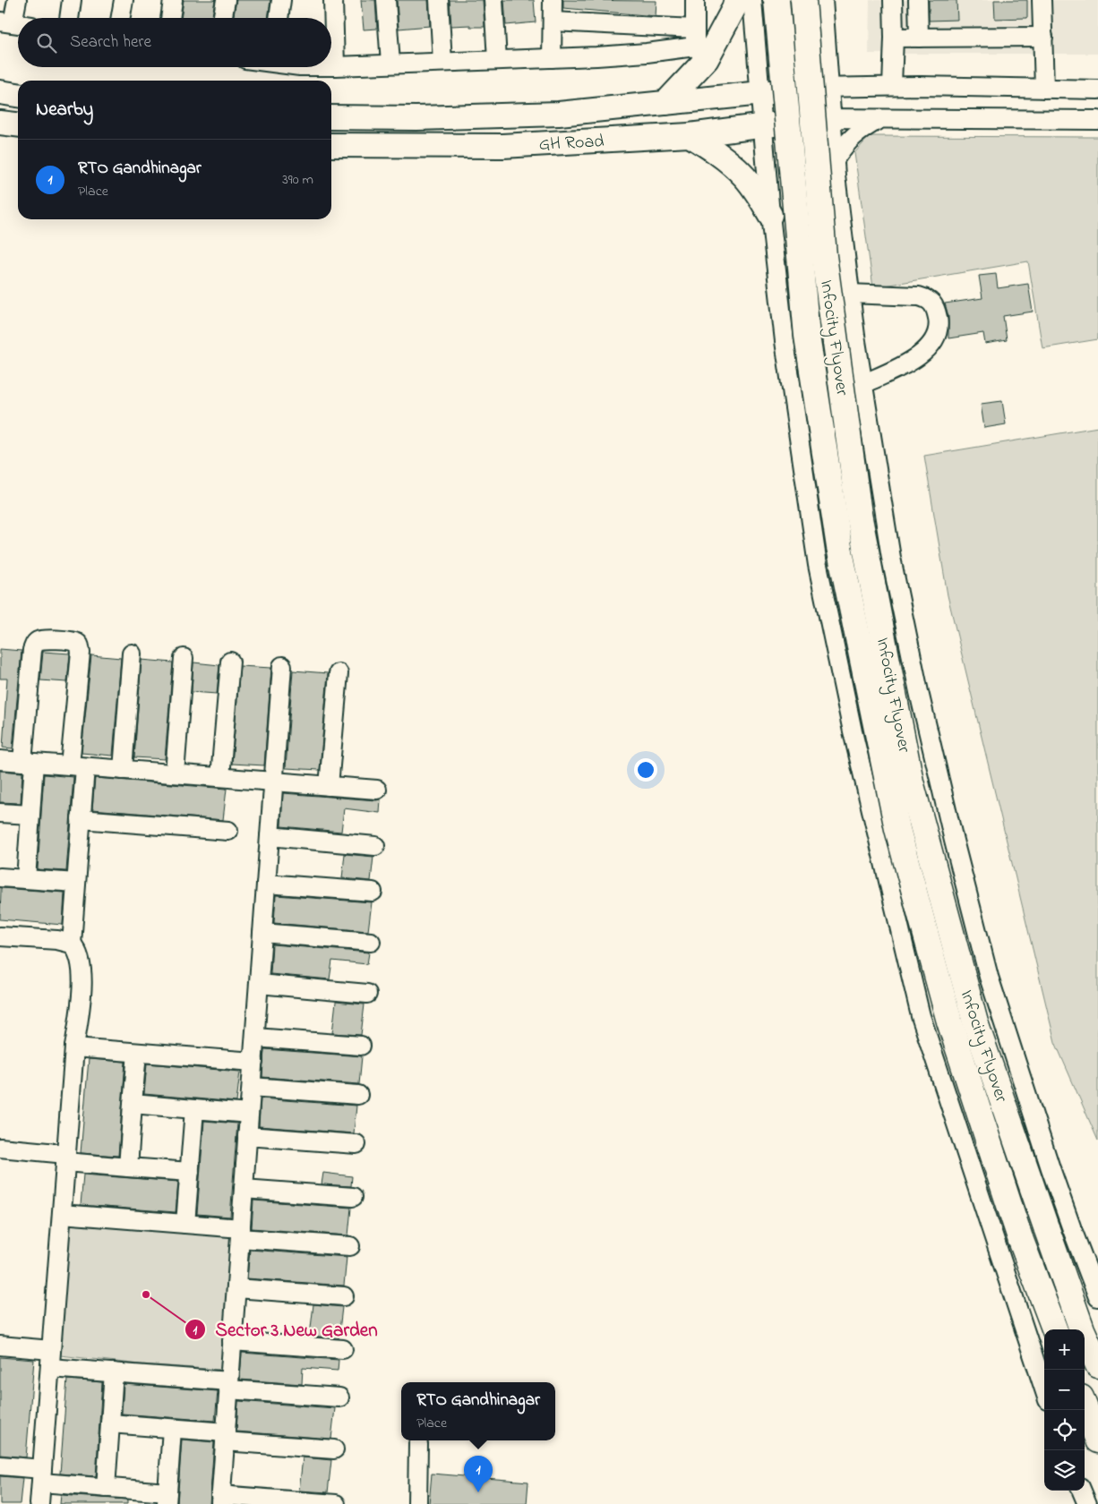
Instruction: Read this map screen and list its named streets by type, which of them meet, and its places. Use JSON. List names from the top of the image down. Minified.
{"streets":{"highway":["Infocity Flyover"],"main road":["GH Road"]},"places":["Sector 3 New Garden"],"page":{"search":"Search here","heading":"Nearby","list":[{"mark":"1","name":"RTO Gandhinagar","note":"Place","value":"390 m"}],"map_buttons":["+","−"],"popup":["RTO Gandhinagar","Place"],"pins":"1"}}
